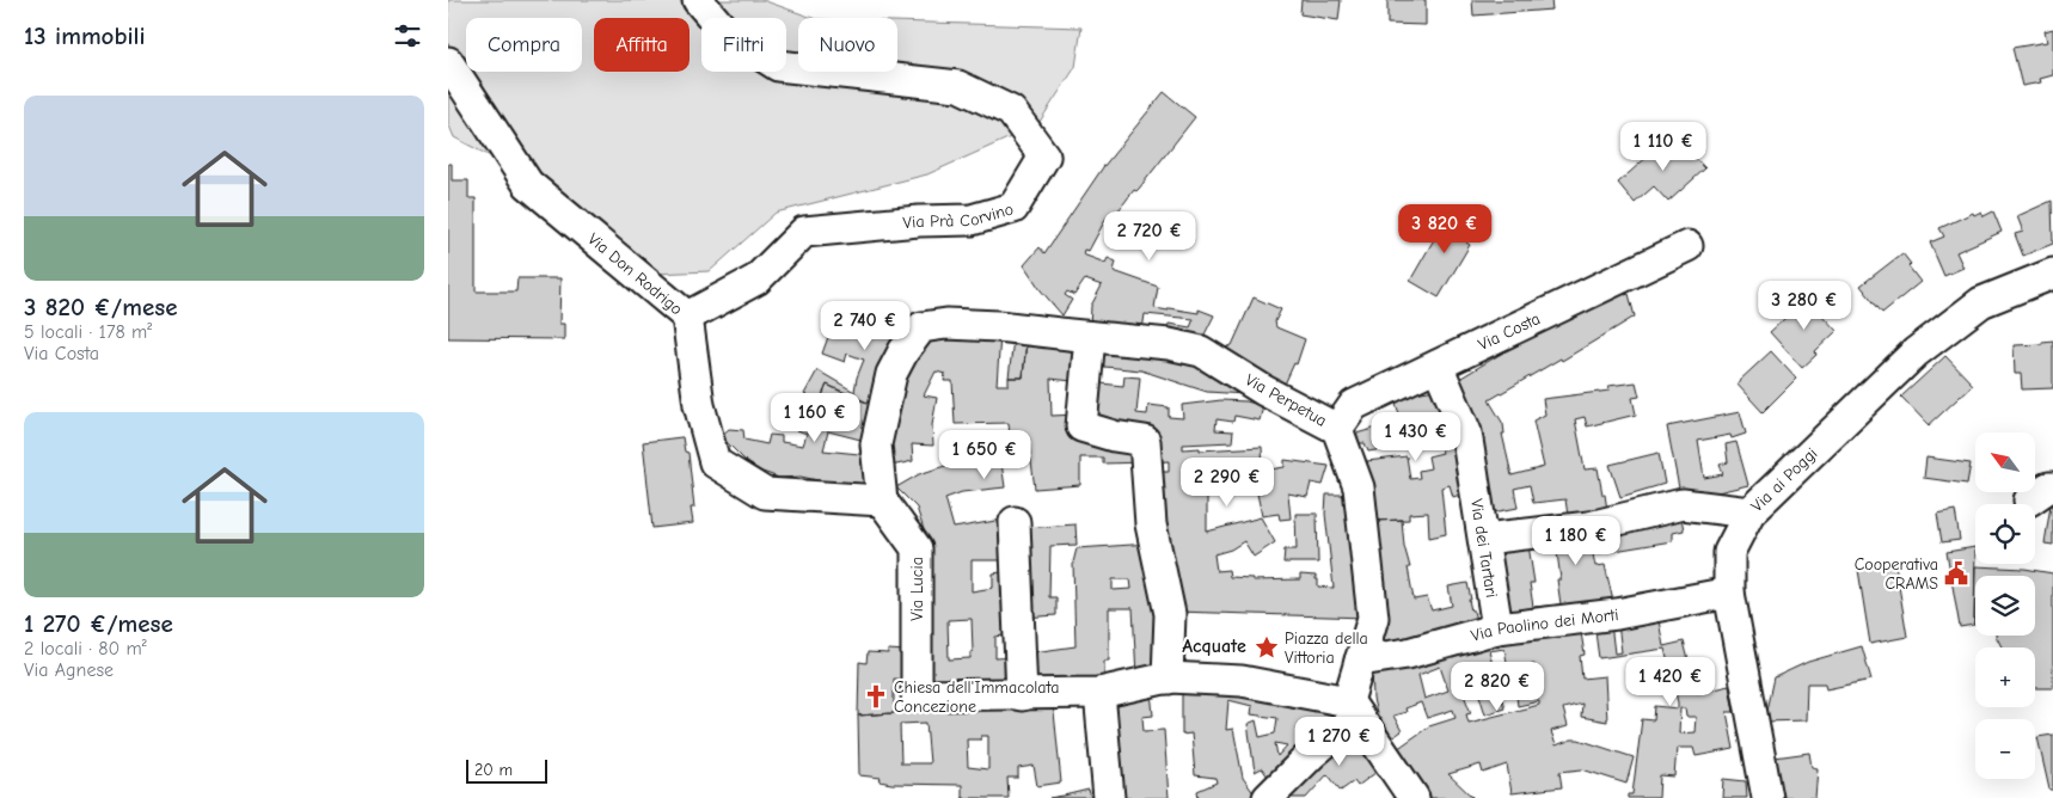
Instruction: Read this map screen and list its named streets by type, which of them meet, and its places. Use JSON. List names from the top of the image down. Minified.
{"streets":{"street":["Via Prà Corvino","Via Don Rodrigo","Via Costa","Via Perpetua","Via ai Poggi","Via dei Tartari","Via Lucia","Via Paolino dei Morti"]},"crossings":[["Via Prà Corvino","Via Don Rodrigo"],["Via Don Rodrigo","Via Lucia"],["Via Costa","Via Perpetua"],["Via Costa","Via dei Tartari"],["Via Perpetua","Via Lucia"],["Via Perpetua","Via Paolino dei Morti"],["Via ai Poggi","Via Paolino dei Morti"],["Via dei Tartari","Via Paolino dei Morti"]],"districts":["Acquate"],"places":{"public building":["Cooperativa CRAMS"],"place":["Piazza della Vittoria"],"church":["Chiesa dell'Immacolata Concezione"]},"scale_bar":"20 m","north":"top left","page":{"heading":"13 immobili","chip":["Compra","Affitta","Filtri","Nuovo"],"list":[{"name":"3 820 €/mese","note":"5 locali · 178 m² · Via Costa"},{"name":"1 270 €/mese","note":"2 locali · 80 m² · Via Agnese"}],"price":["1 110 €","3 820 €","2 720 €","3 280 €","2 740 €","1 160 €","1 430 €","1 650 €","2 290 €","1 180 €","1 420 €","2 820 €","1 270 €"],"map_buttons":["+","−"],"scale":"20 m"}}
